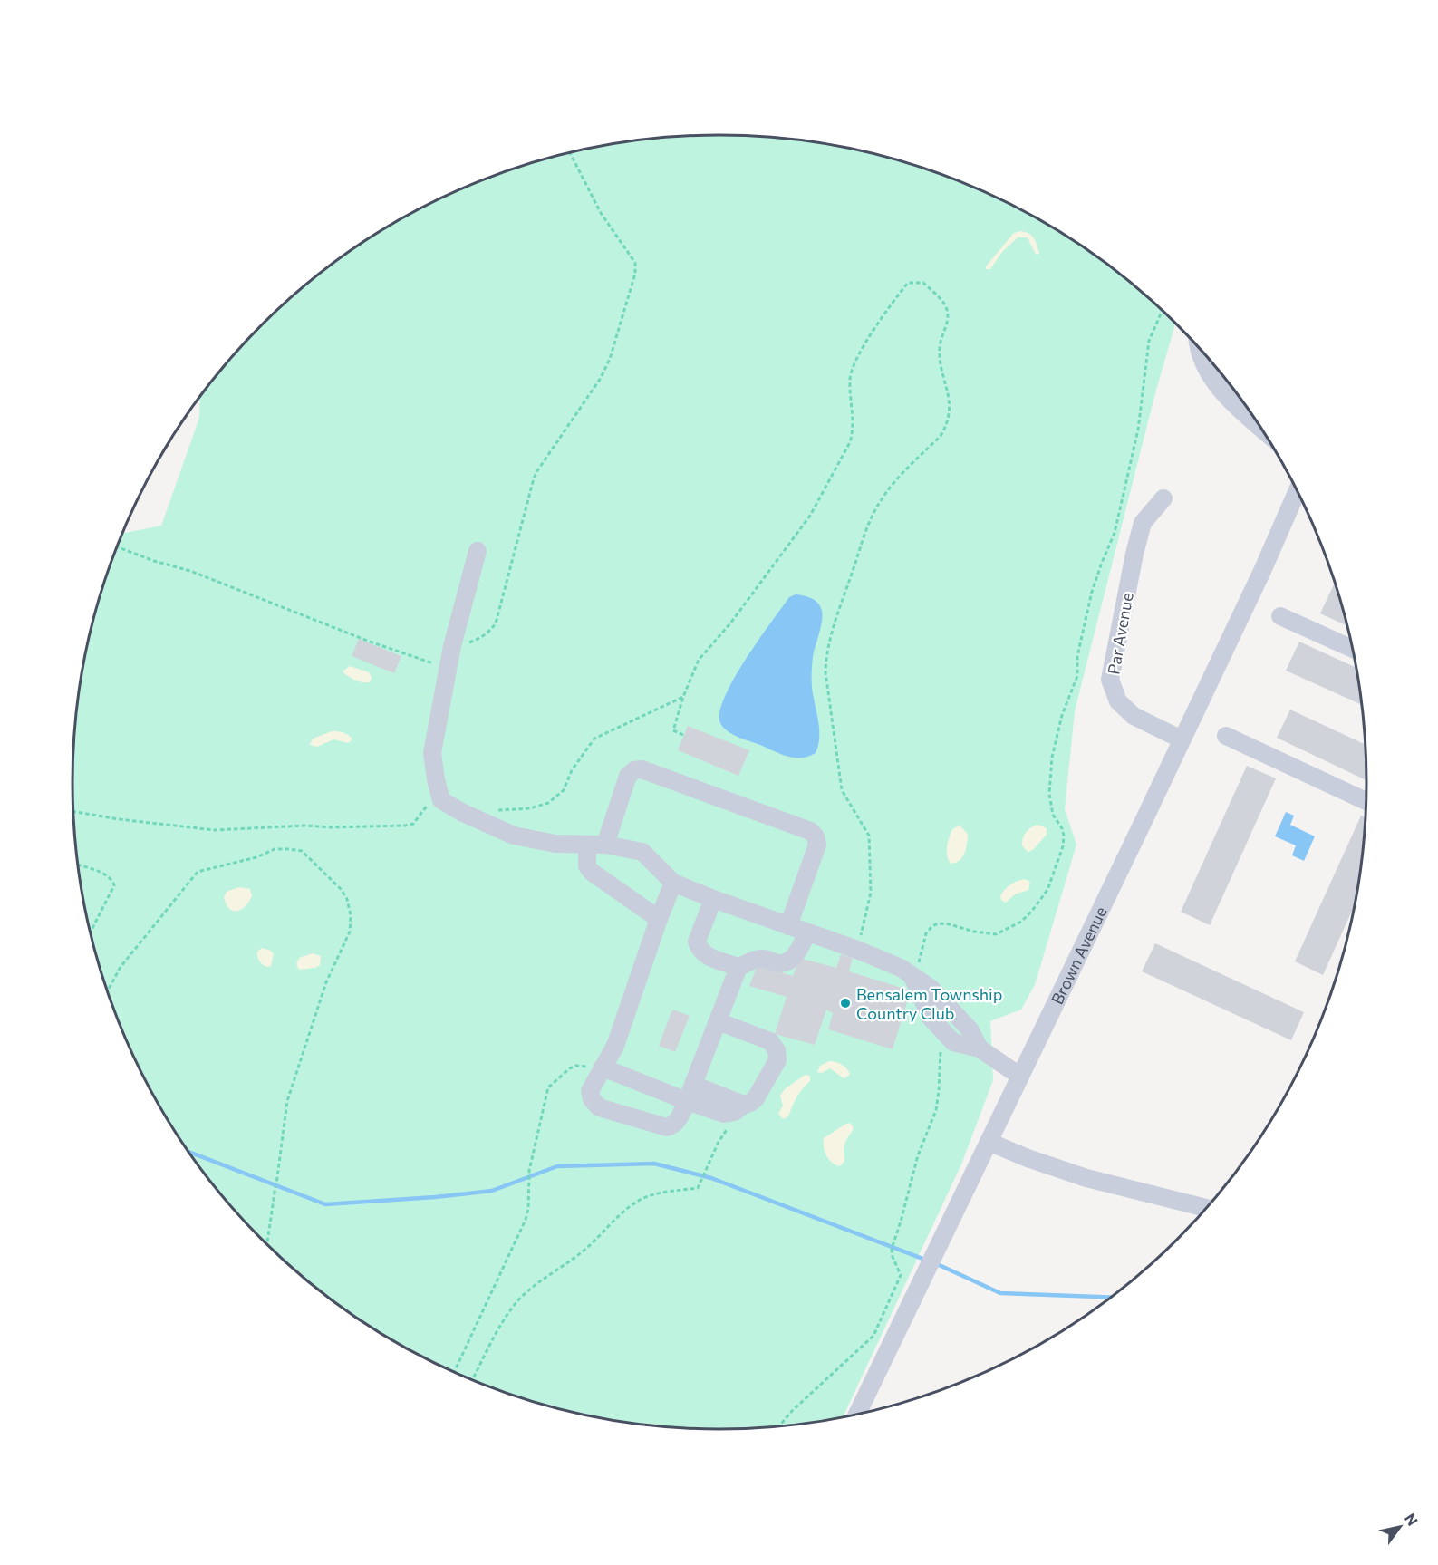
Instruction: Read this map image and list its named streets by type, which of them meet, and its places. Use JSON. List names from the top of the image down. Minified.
{"streets":{"street":["Par Avenue","Brown Avenue"]},"crossings":[["Par Avenue","Brown Avenue"]],"places":["Bensalem Township Country Club"],"north":"top right"}
